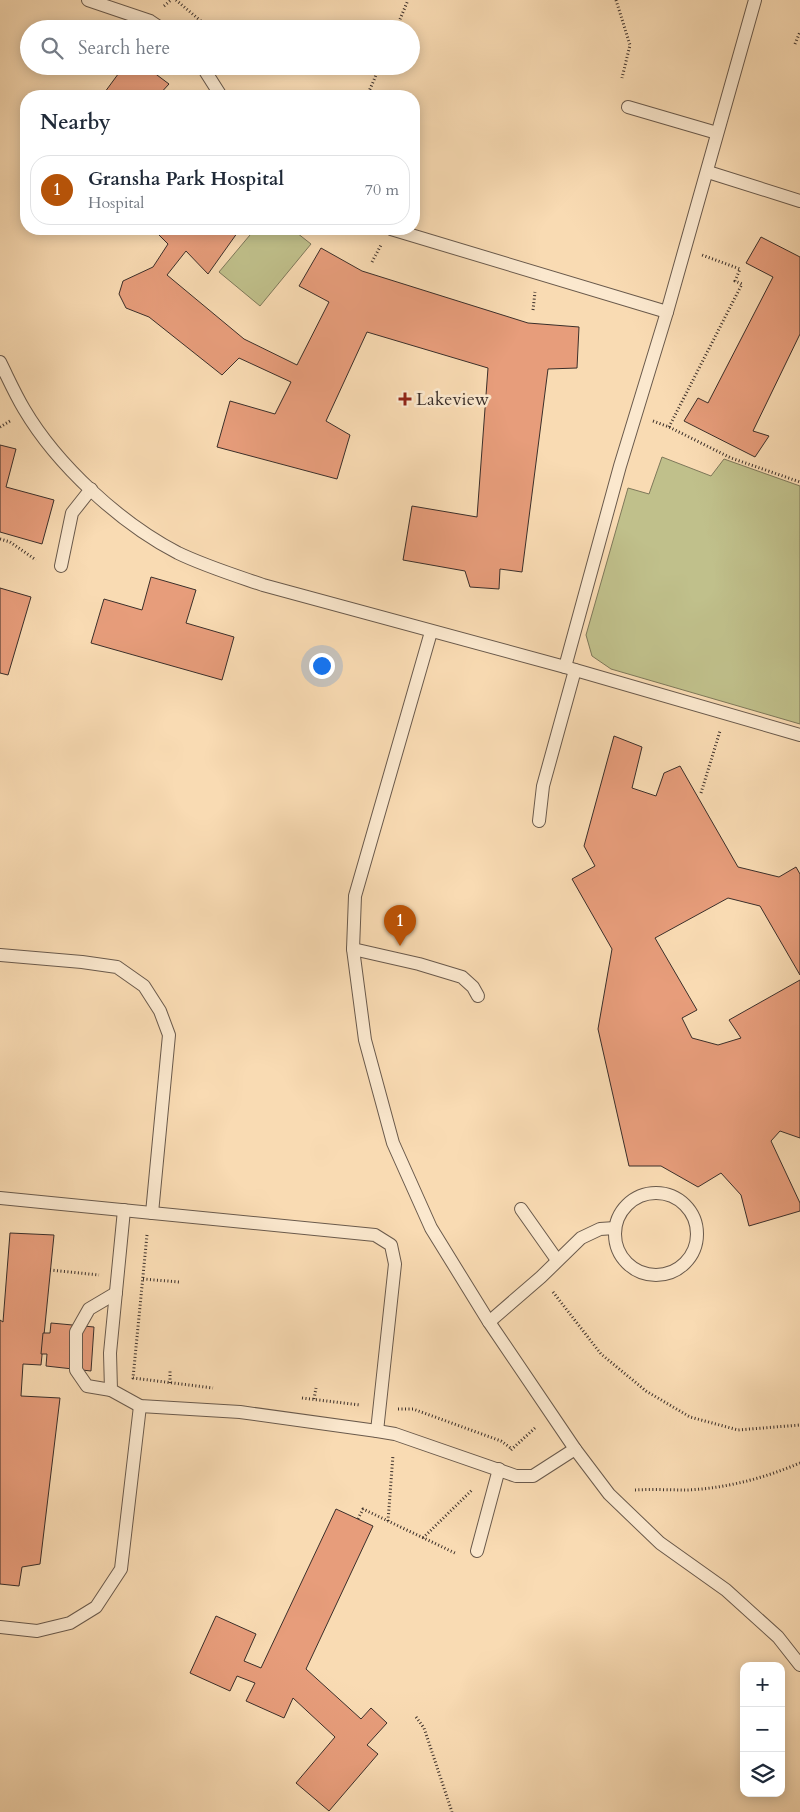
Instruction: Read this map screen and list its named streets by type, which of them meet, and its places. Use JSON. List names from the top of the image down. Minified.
{"places":{"health":["Lakeview"]},"page":{"search":"Search here","heading":"Nearby","list":[{"mark":"1","name":"Gransha Park Hospital","note":"Hospital","value":"70 m"}],"pins":"1","map_buttons":["+","−"]}}
